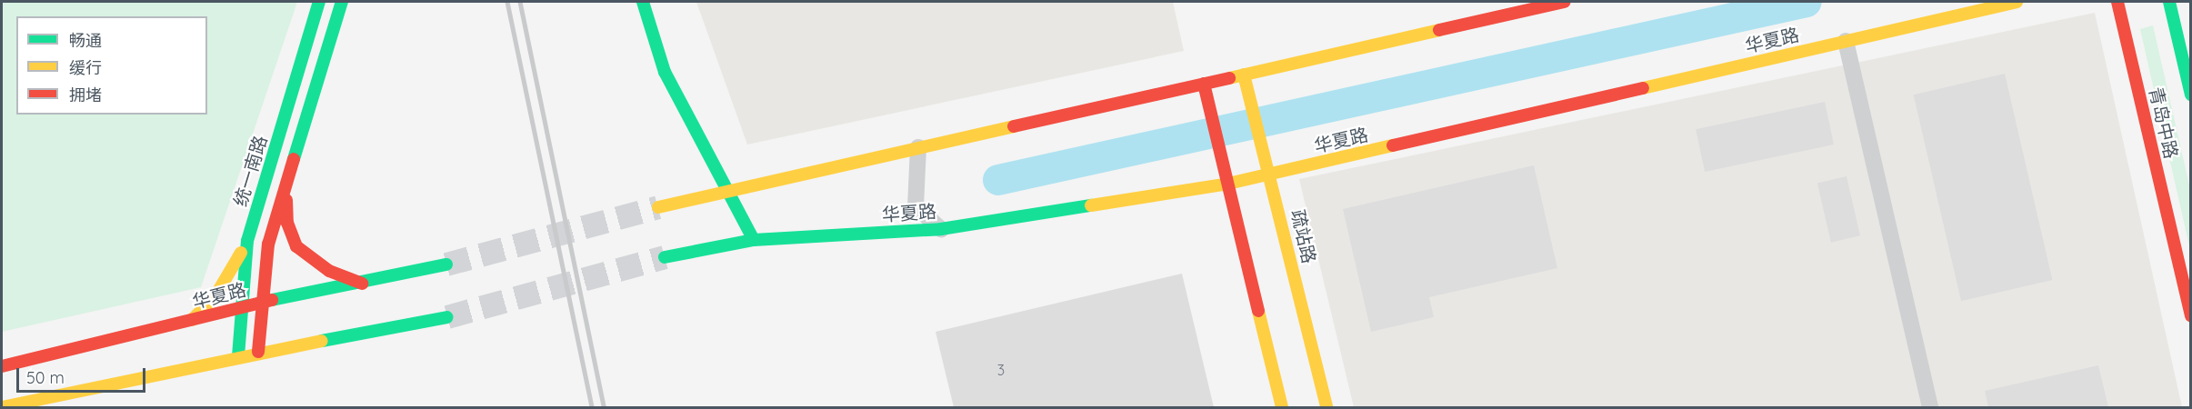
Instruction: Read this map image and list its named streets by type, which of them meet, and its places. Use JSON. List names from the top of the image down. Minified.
{"streets":{"main road":["华夏路","青岛中路","统一南路","疏站路"]},"crossings":[["华夏路","统一南路"],["华夏路","疏站路"]],"house_numbers":["3"],"legend":["畅通","缓行","拥堵"],"scale_bar":"50 m"}
